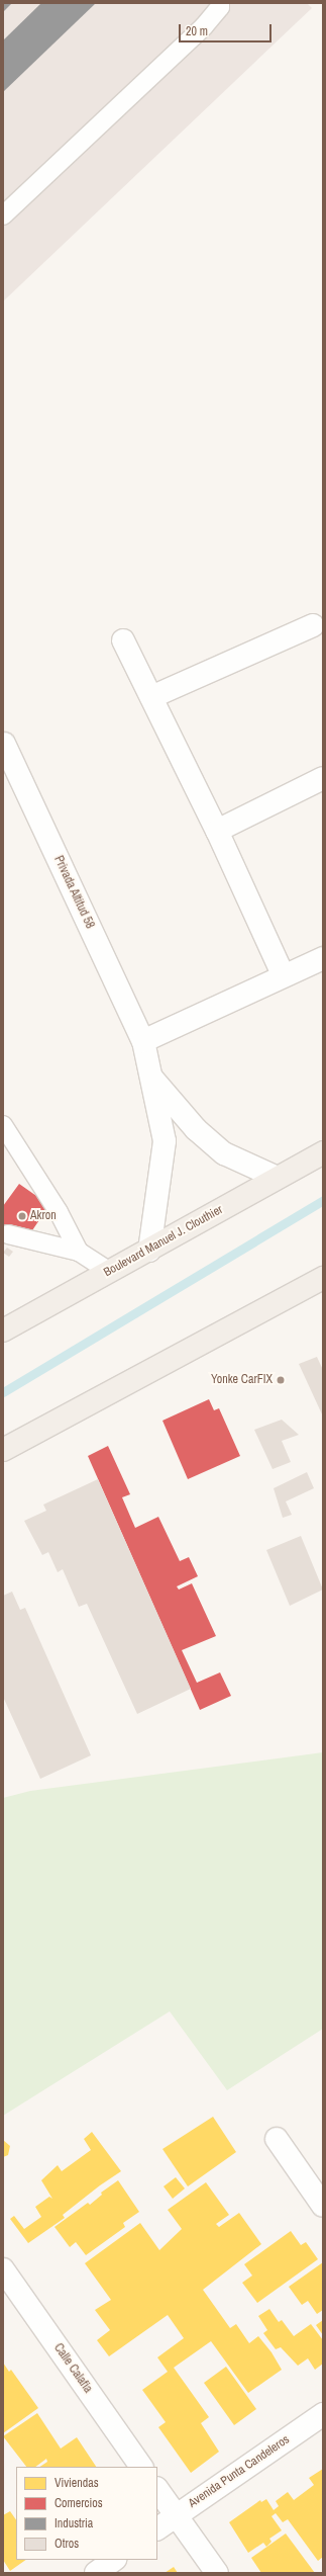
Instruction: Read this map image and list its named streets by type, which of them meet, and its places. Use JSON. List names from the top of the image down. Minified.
{"streets":{"main road":["Boulevard Manuel J. Clouthier"],"street":["Privada Altitud 58","Calle Calafia","Avenida Punta Candeleros"]},"crossings":[["Privada Altitud 58","Boulevard Manuel J. Clouthier"]],"places":["Akron","Yonke CarFIX"],"legend":["Viviendas","Comercios","Industria","Otros"],"scale_bar":"20 m"}
